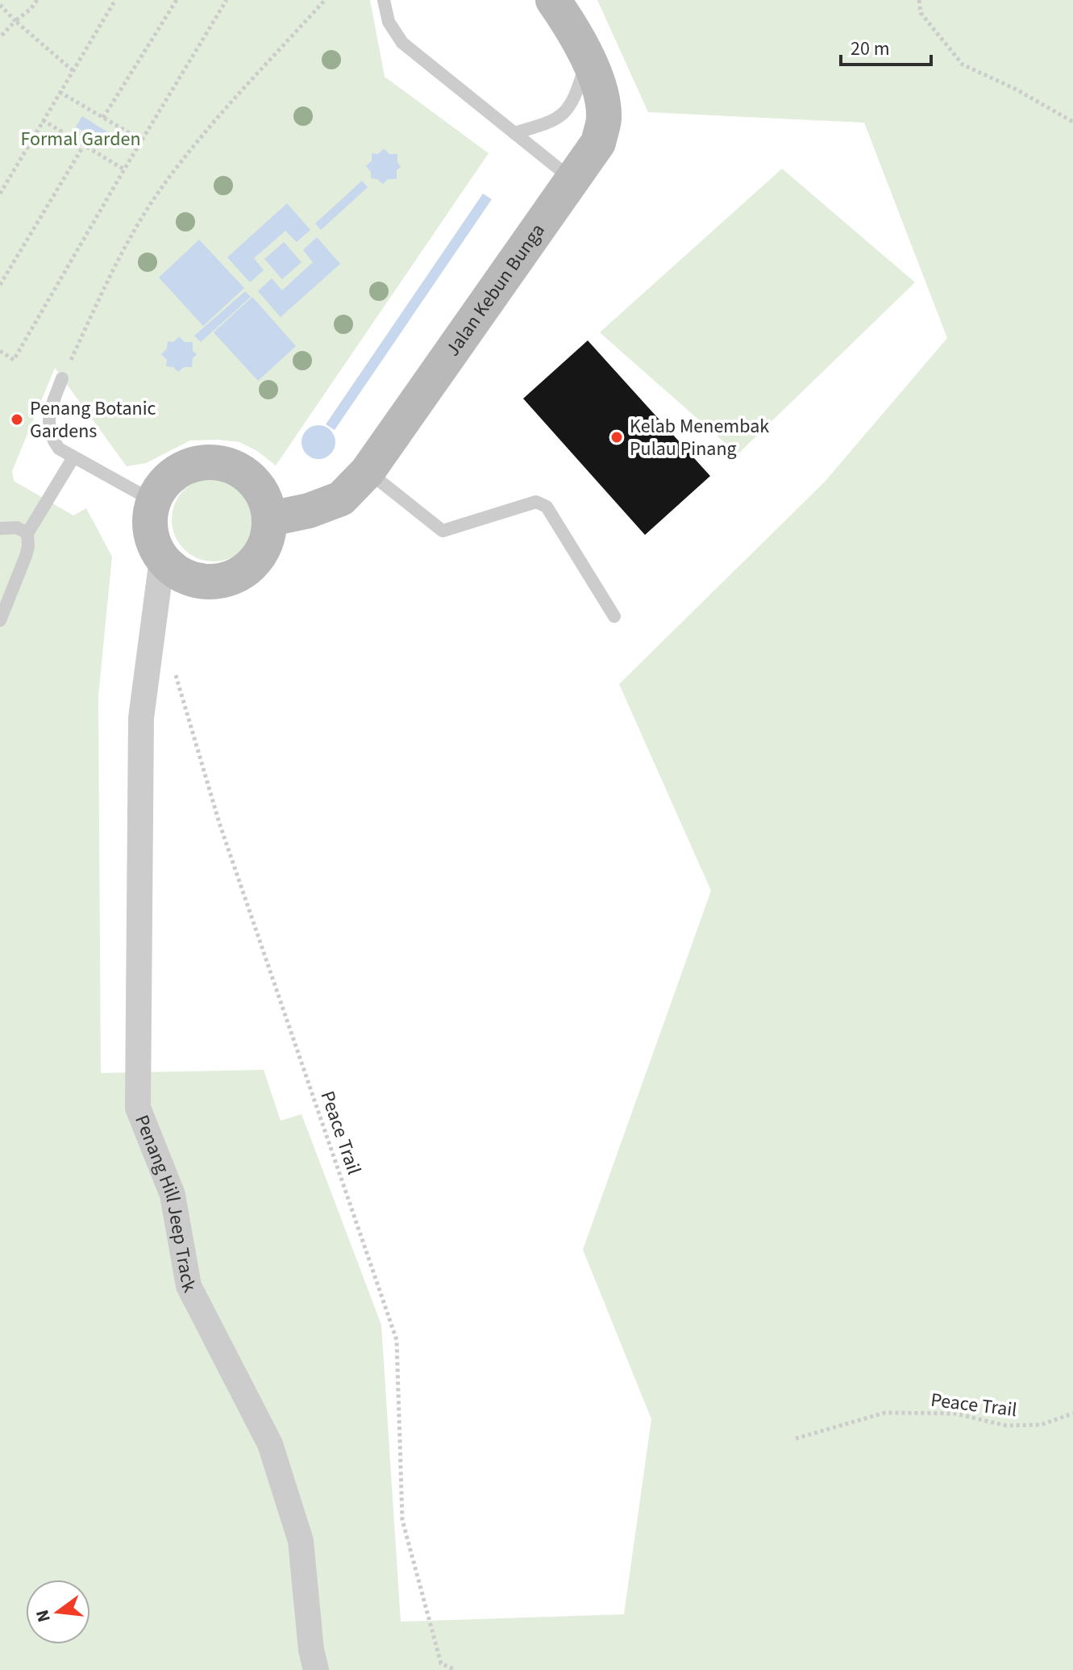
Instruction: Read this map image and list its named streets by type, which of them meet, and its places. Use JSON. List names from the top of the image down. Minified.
{"streets":{"street":["Jalan Kebun Bunga","Penang Hill Jeep Track"],"path":["Peace Trail"]},"crossings":[["Jalan Kebun Bunga","Penang Hill Jeep Track"]],"parks":["Formal Garden"],"places":["Penang Botanic Gardens","Kelab Menembak Pulau Pinang"],"scale_bar":"20 m","north":"left"}
